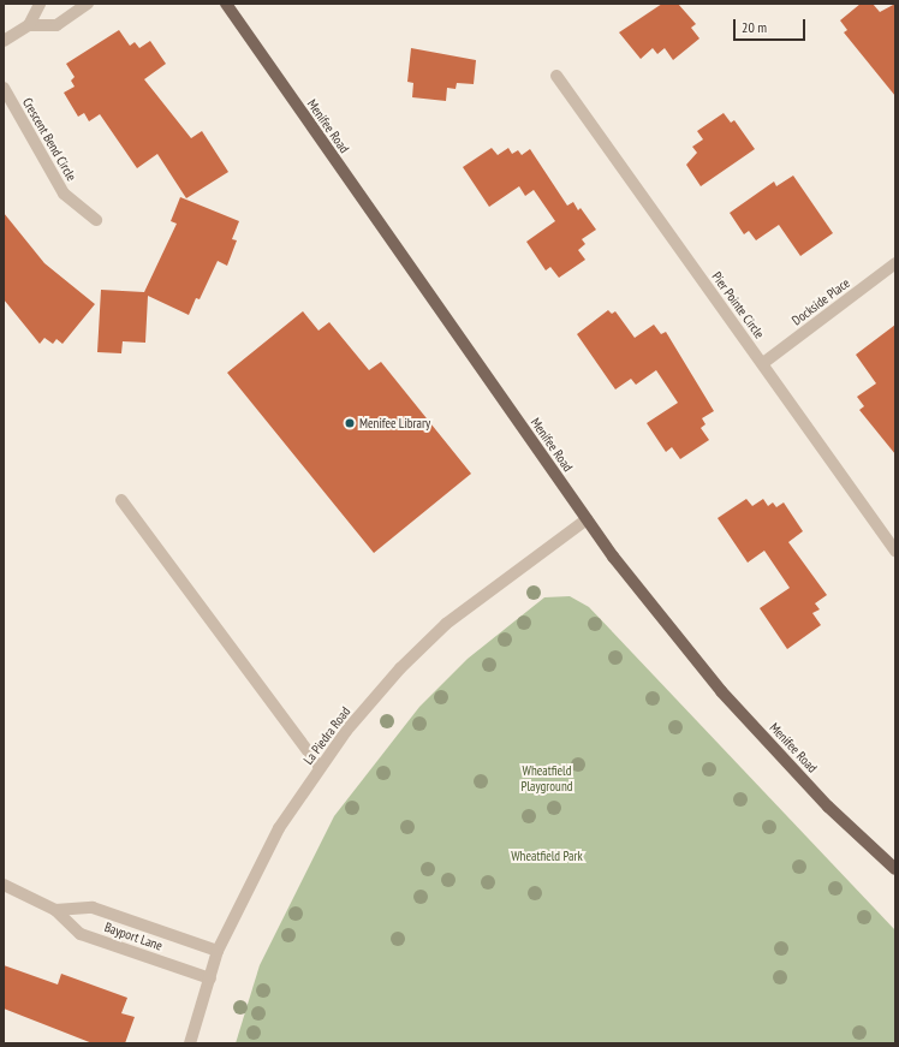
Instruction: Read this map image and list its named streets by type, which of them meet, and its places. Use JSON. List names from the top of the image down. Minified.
{"streets":{"main road":["Menifee Road"],"street":["Crescent Bend Circle","Dockside Place","Pier Pointe Circle","La Piedra Road","Bayport Lane"]},"crossings":[["Menifee Road","La Piedra Road"],["Dockside Place","Pier Pointe Circle"],["La Piedra Road","Bayport Lane"]],"parks":["Wheatfield Playground","Wheatfield Park"],"places":["Menifee Library"],"scale_bar":"20 m"}
